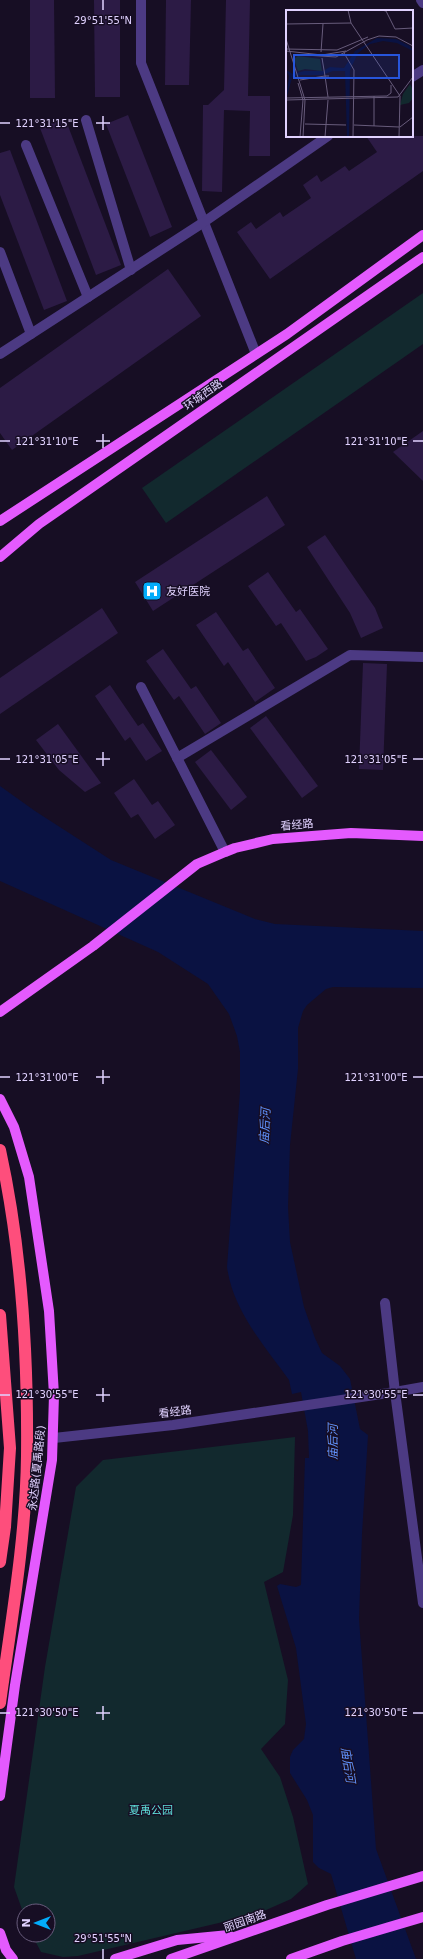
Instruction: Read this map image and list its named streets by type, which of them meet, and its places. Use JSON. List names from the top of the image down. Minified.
{"streets":{"main road":["环城西路","看经路","永达路(夏禹路段)","丽园南路"]},"crossings":[["看经路","永达路(夏禹路段)"]],"water":["庙后河"],"parks":["夏禹公园"],"places":{"hospital":["友好医院"]},"north":"left","coordinates":["29°51'55\"N","121°31'15\"E","121°31'10\"E","121°31'05\"E","121°31'00\"E","121°30'55\"E","121°30'50\"E"]}
